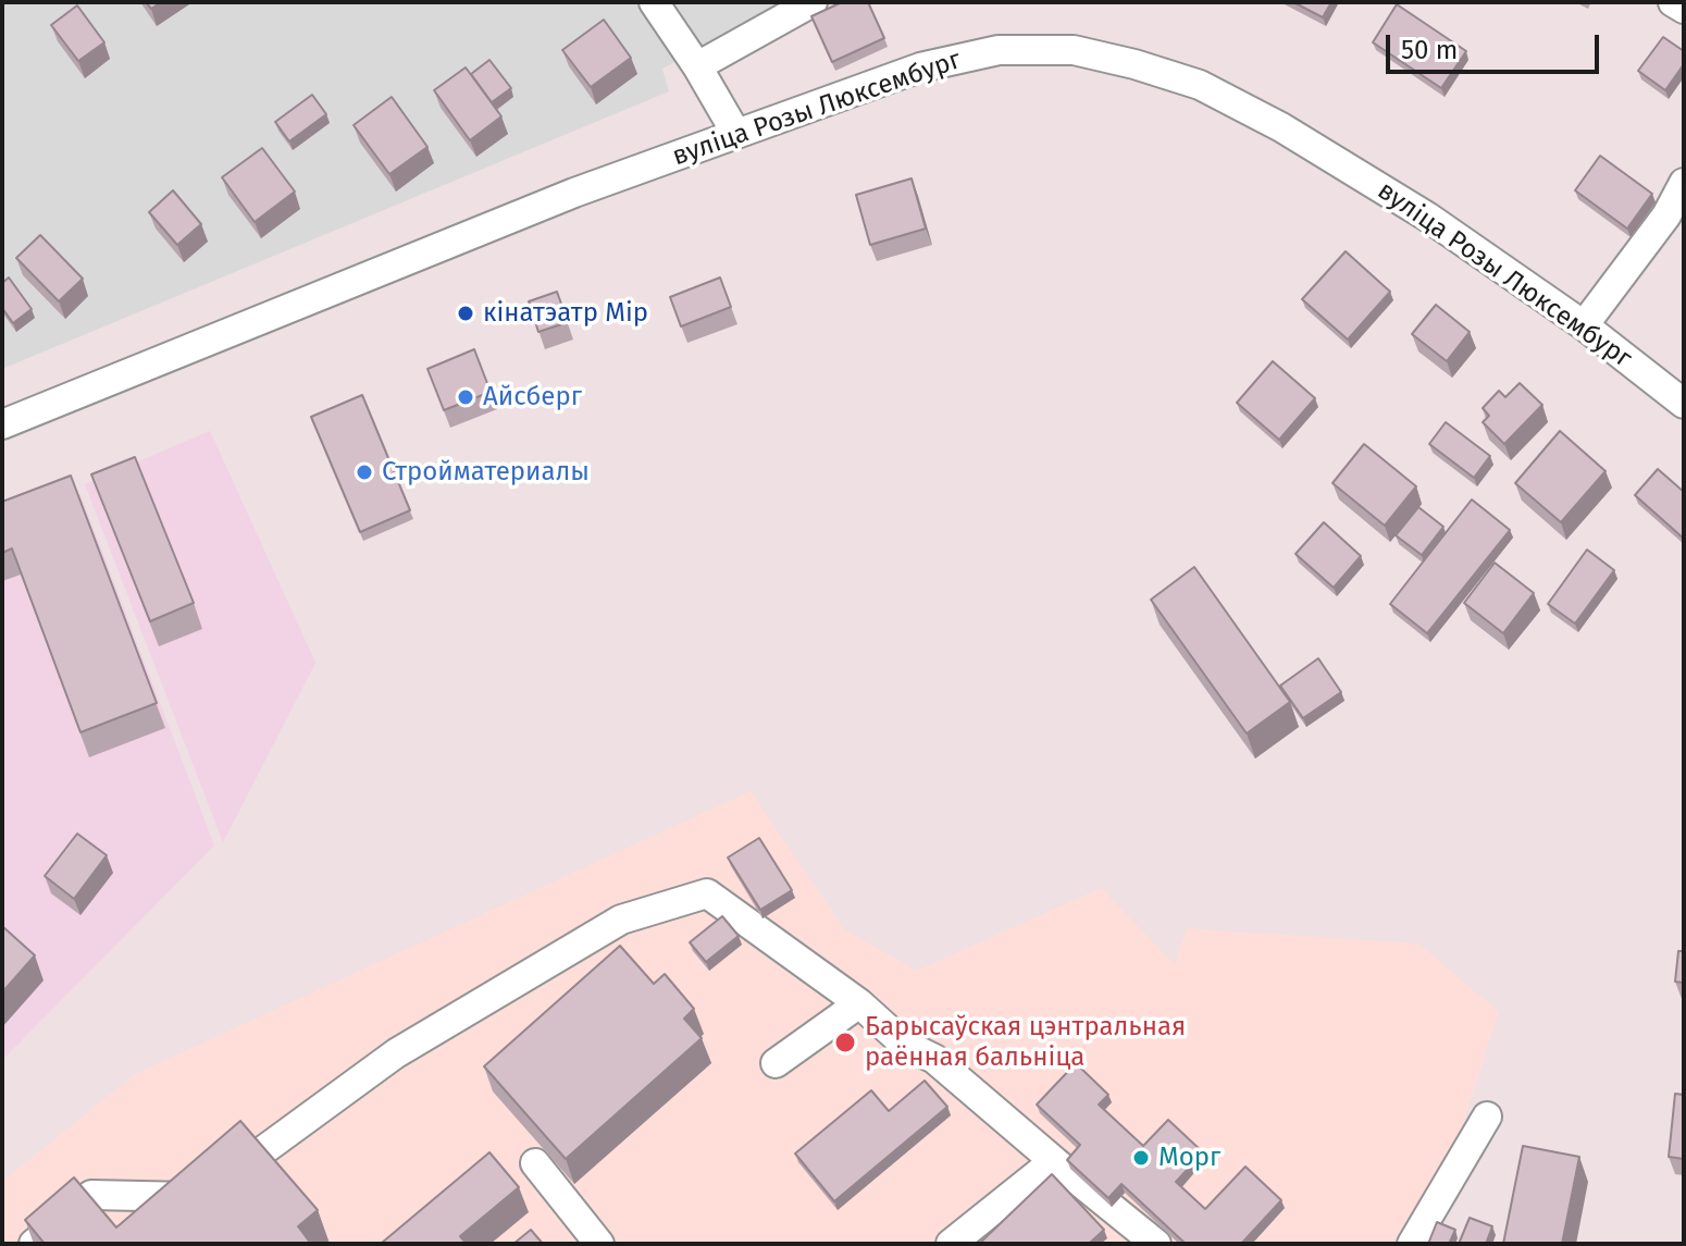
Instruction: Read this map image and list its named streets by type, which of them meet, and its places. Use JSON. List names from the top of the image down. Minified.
{"streets":{"street":["вуліца Розы Люксембург"]},"places":["кінатэатр Мір","Айсберг","Стройматериалы","Барысаўская цэнтральная раённая бальніца","Морг"],"scale_bar":"50 m"}
